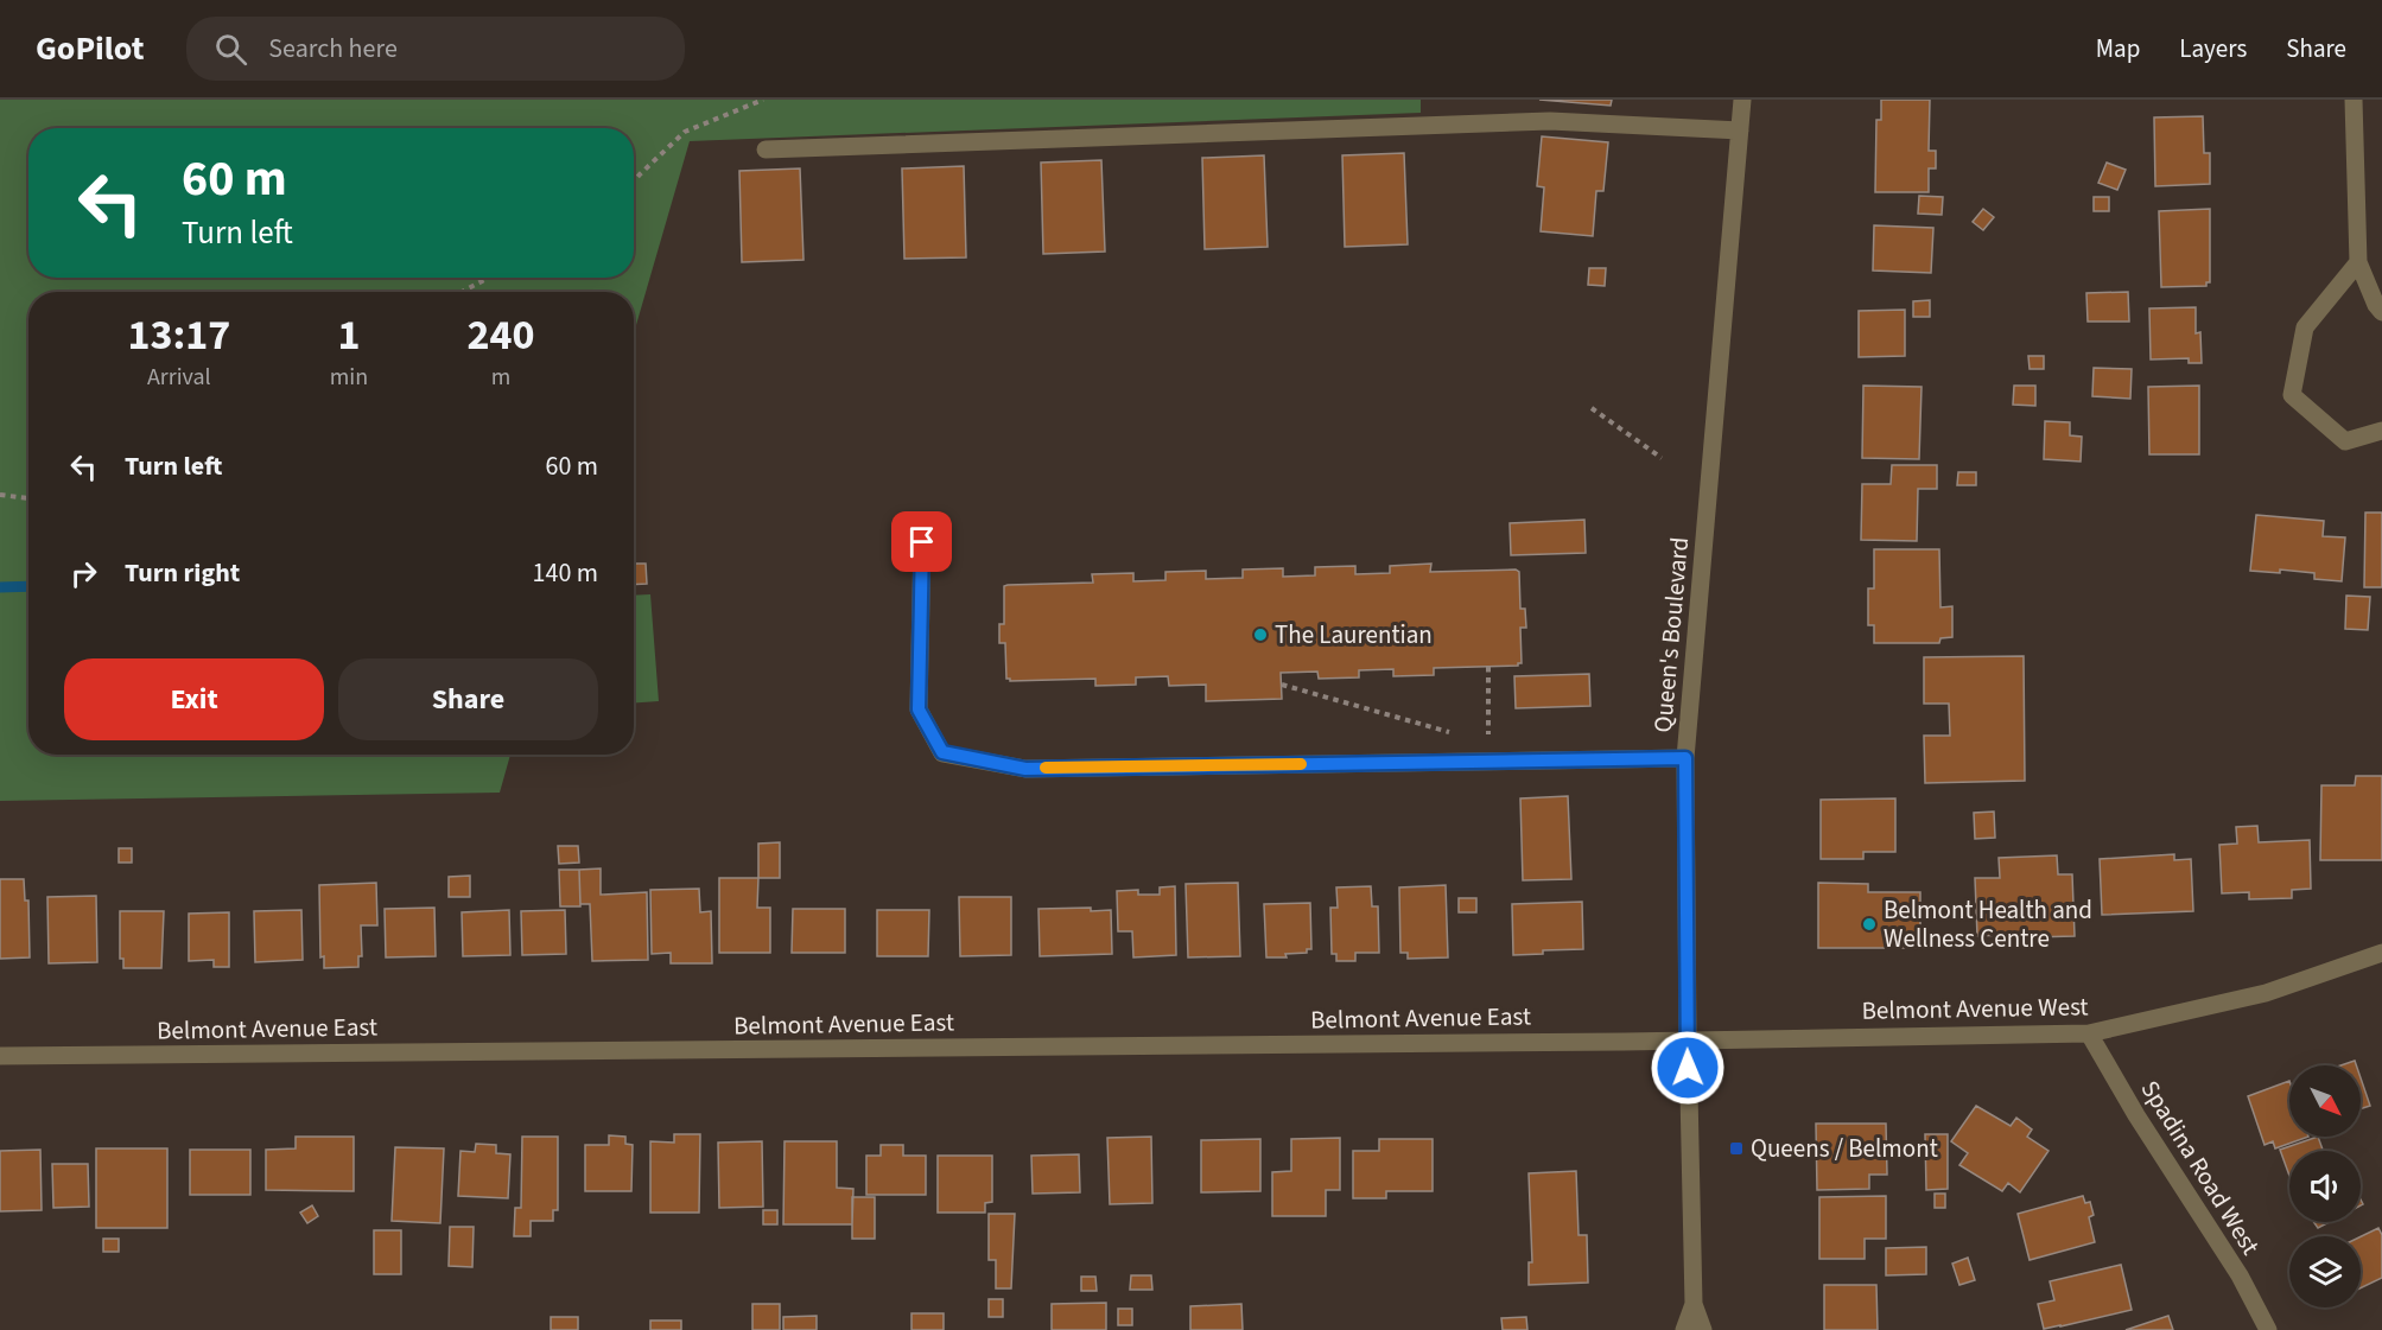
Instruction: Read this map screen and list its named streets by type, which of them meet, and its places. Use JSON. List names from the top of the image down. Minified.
{"streets":{"street":["Queen's Boulevard","Belmont Avenue West","Belmont Avenue East","Spadina Road West"]},"crossings":[["Queen's Boulevard","Belmont Avenue West"],["Queen's Boulevard","Belmont Avenue East"],["Belmont Avenue West","Belmont Avenue East"],["Belmont Avenue West","Spadina Road West"]],"places":{"other":["The Laurentian","Belmont Health and Wellness Centre"],"transit":["Queens / Belmont"]},"north":"bottom right","page":{"header":"GoPilot","search":"Search here","nav":["Map","Layers","Share"],"turn":["60 m","Turn left"],"eta":["13:17","Arrival","1","min","240","m"],"list":[{"name":"Turn left","value":"60 m"},{"name":"Turn right","value":"140 m"}],"buttons":["Exit","Share"]}}
